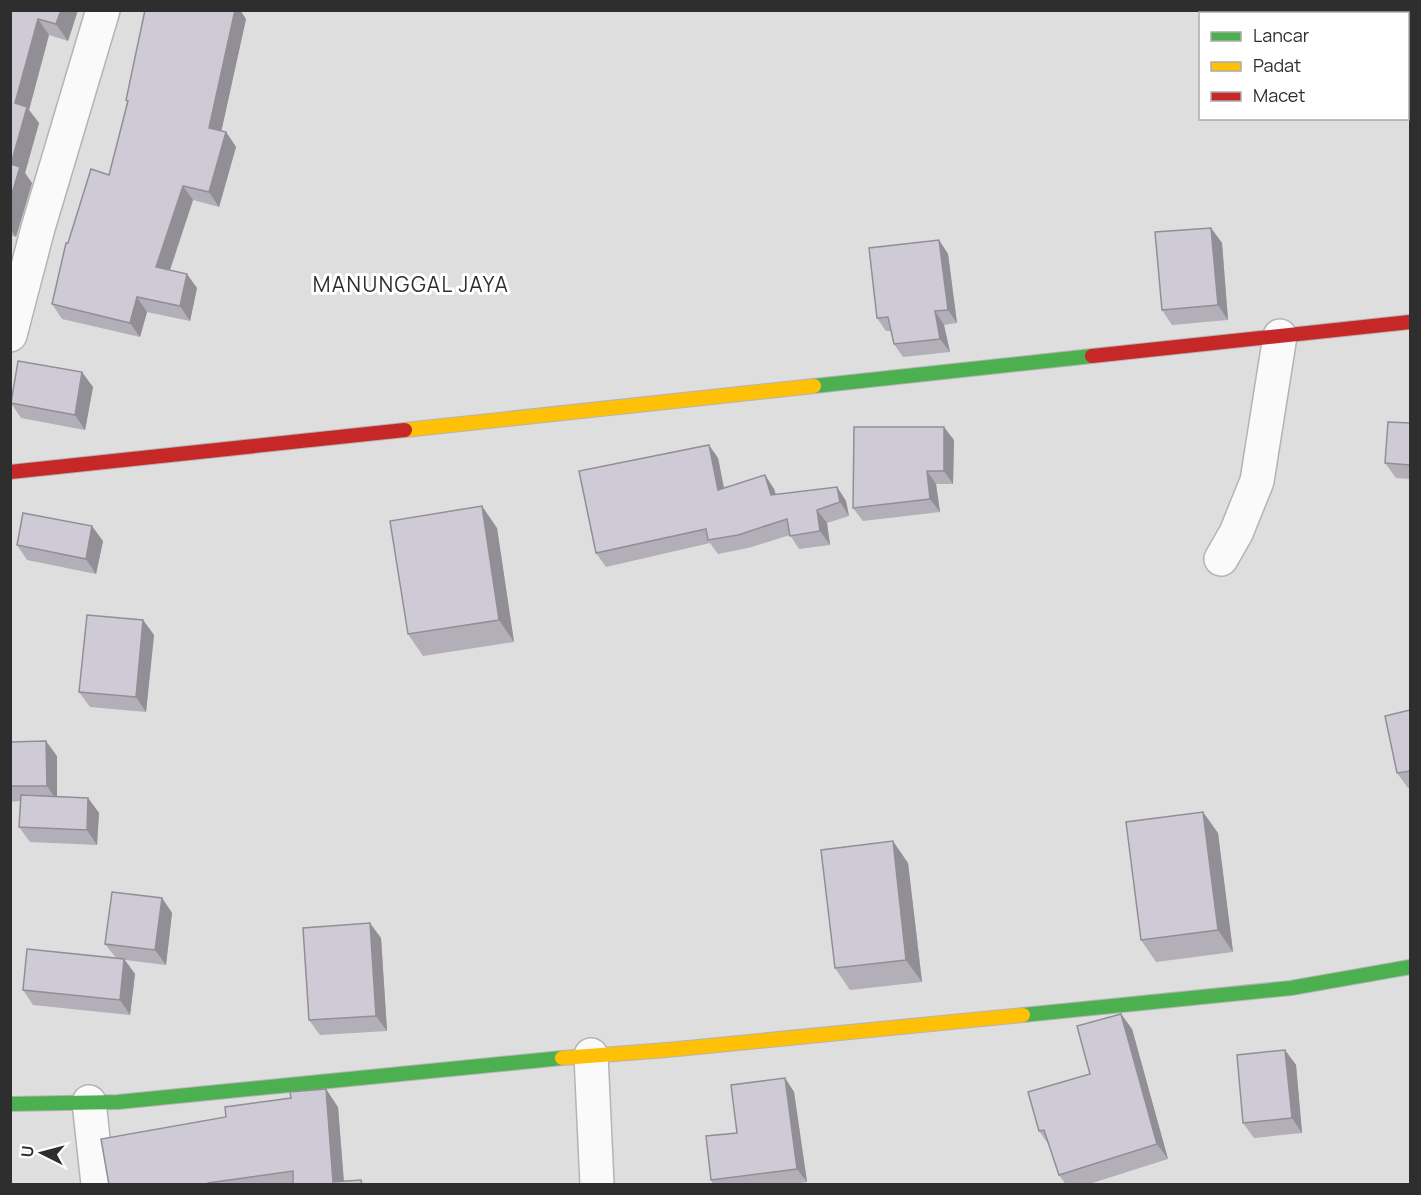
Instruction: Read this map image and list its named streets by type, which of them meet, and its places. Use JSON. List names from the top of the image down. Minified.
{"districts":["MANUNGGAL JAYA"],"legend":["Lancar","Padat","Macet"],"north":"left"}
